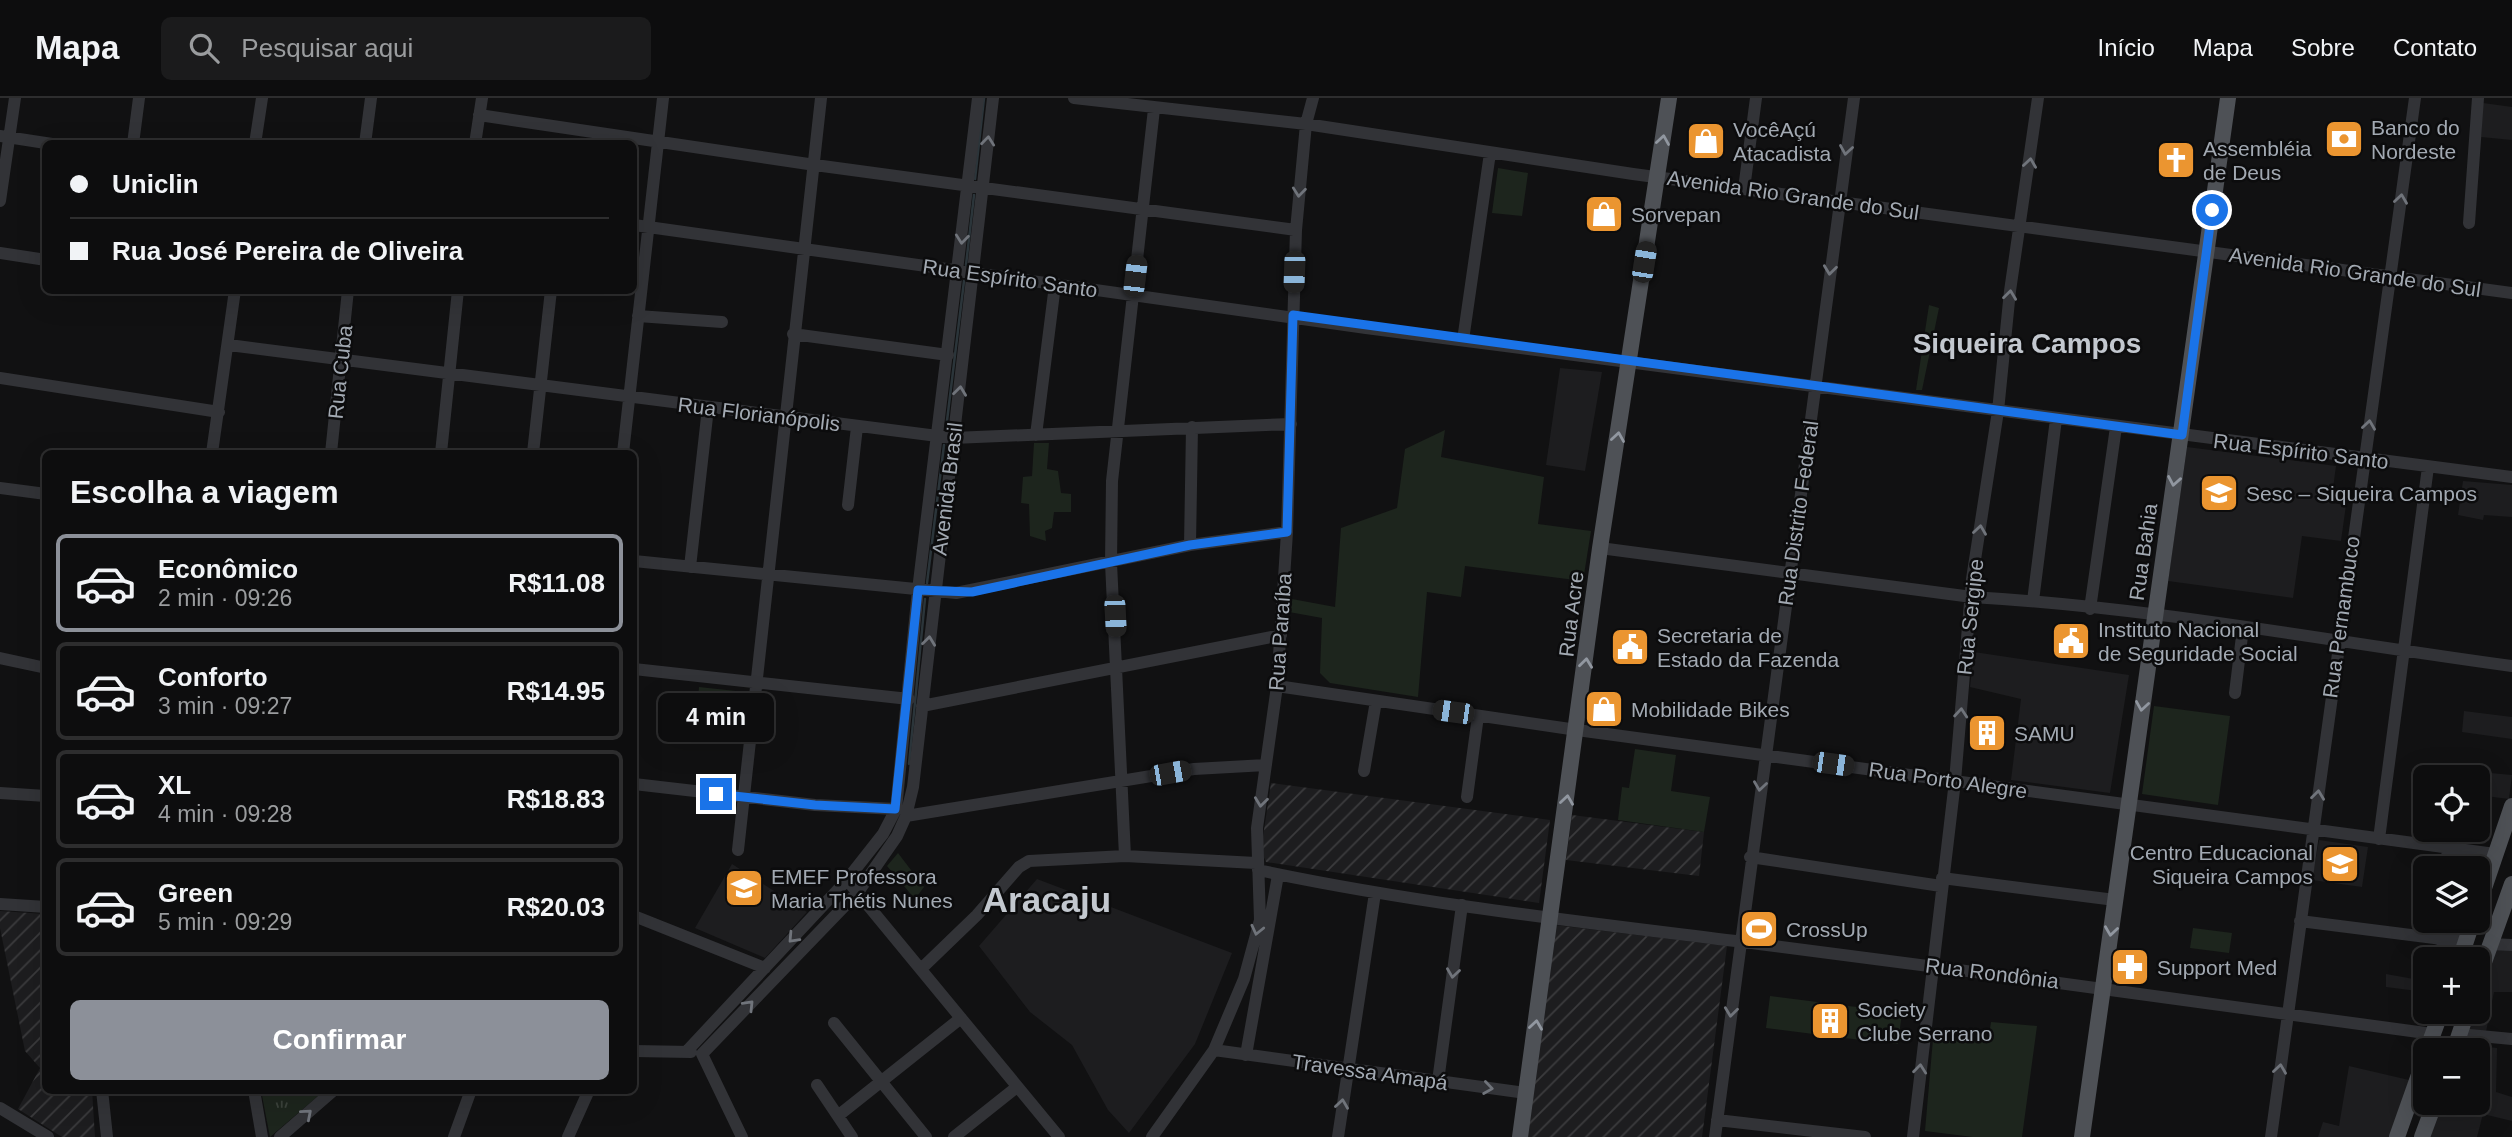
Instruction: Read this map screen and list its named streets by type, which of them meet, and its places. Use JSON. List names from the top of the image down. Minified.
{"streets":{"main road":["Rua Bahia","Rua Acre"],"street":["Avenida Rio Grande do Sul","Rua Espírito Santo","Rua Cuba","Rua Florianópolis","Avenida Brasil","Rua Distrito Federal","Rua Sergipe","Rua Pernambuco","Rua Paraíba","Rua Porto Alegre","Rua Rondônia","Travessa Amapá"]},"crossings":[["Avenida Rio Grande do Sul","Rua Distrito Federal"],["Avenida Rio Grande do Sul","Rua Bahia"],["Avenida Rio Grande do Sul","Rua Acre"],["Avenida Rio Grande do Sul","Rua Sergipe"],["Avenida Rio Grande do Sul","Rua Pernambuco"],["Avenida Rio Grande do Sul","Rua Paraíba"],["Rua Espírito Santo","Avenida Brasil"],["Rua Espírito Santo","Rua Distrito Federal"],["Rua Espírito Santo","Rua Bahia"],["Rua Espírito Santo","Rua Acre"],["Rua Espírito Santo","Rua Sergipe"],["Rua Espírito Santo","Rua Pernambuco"],["Rua Espírito Santo","Rua Paraíba"],["Rua Cuba","Rua Florianópolis"],["Rua Florianópolis","Avenida Brasil"],["Rua Florianópolis","Rua Paraíba"],["Rua Distrito Federal","Rua Porto Alegre"],["Rua Distrito Federal","Rua Rondônia"],["Rua Bahia","Rua Porto Alegre"],["Rua Bahia","Rua Rondônia"],["Rua Acre","Rua Porto Alegre"],["Rua Acre","Rua Rondônia"],["Rua Acre","Travessa Amapá"],["Rua Sergipe","Rua Porto Alegre"],["Rua Sergipe","Rua Rondônia"],["Rua Pernambuco","Rua Porto Alegre"],["Rua Pernambuco","Rua Rondônia"],["Rua Paraíba","Rua Porto Alegre"],["Rua Paraíba","Rua Rondônia"],["Rua Paraíba","Travessa Amapá"]],"one_way":["Rua Distrito Federal","Rua Bahia","Rua Acre","Rua Sergipe"],"districts":["Siqueira Campos","Aracaju"],"places":{"bank":["Banco do Nordeste"],"shop":["VocêAçú Atacadista","Sorvepan","Mobilidade Bikes"],"church":["Assembléia de Deus"],"school or university":["Sesc – Siqueira Campos","Centro Educacional Siqueira Campos","EMEF Professora Maria Thétis Nunes"],"public building":["Instituto Nacional de Seguridade Social","Secretaria de Estado da Fazenda"],"building":["SAMU","Society Clube Serrano"],"sports":["CrossUp"],"pharmacy":["Support Med"]},"page":{"header":"Mapa","search":"Pesquisar aqui","nav":["Início","Mapa","Sobre","Contato"],"banner":["Uniclin","Rua José Pereira de Oliveira"],"heading":"Escolha a viagem","list":[{"name":"Econômico","note":"2 min · 09:26","value":"R$11.08"},{"name":"Conforto","note":"3 min · 09:27","value":"R$14.95"},{"name":"XL","note":"4 min · 09:28","value":"R$18.83"},{"name":"Green","note":"5 min · 09:29","value":"R$20.03"}],"bubble":"4 min","map_buttons":["+","−"],"buttons":"Confirmar"}}
